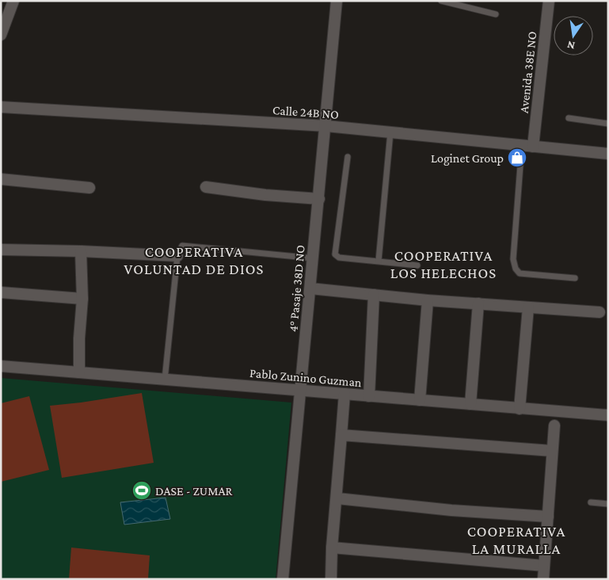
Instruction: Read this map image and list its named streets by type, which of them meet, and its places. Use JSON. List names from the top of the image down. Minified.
{"streets":{"street":["Avenida 38E NO","Calle 24B NO","4° Pasaje 38D NO","Pablo Zunino Guzman"]},"crossings":[["Avenida 38E NO","Calle 24B NO"],["Calle 24B NO","4° Pasaje 38D NO"],["4° Pasaje 38D NO","Pablo Zunino Guzman"]],"districts":["COOPERATIVA VOLUNTAD DE DIOS","COOPERATIVA LOS HELECHOS","COOPERATIVA LA MURALLA"],"places":{"shop":["Loginet Group"],"sports":["DASE - ZUMAR"]},"north":"bottom"}
